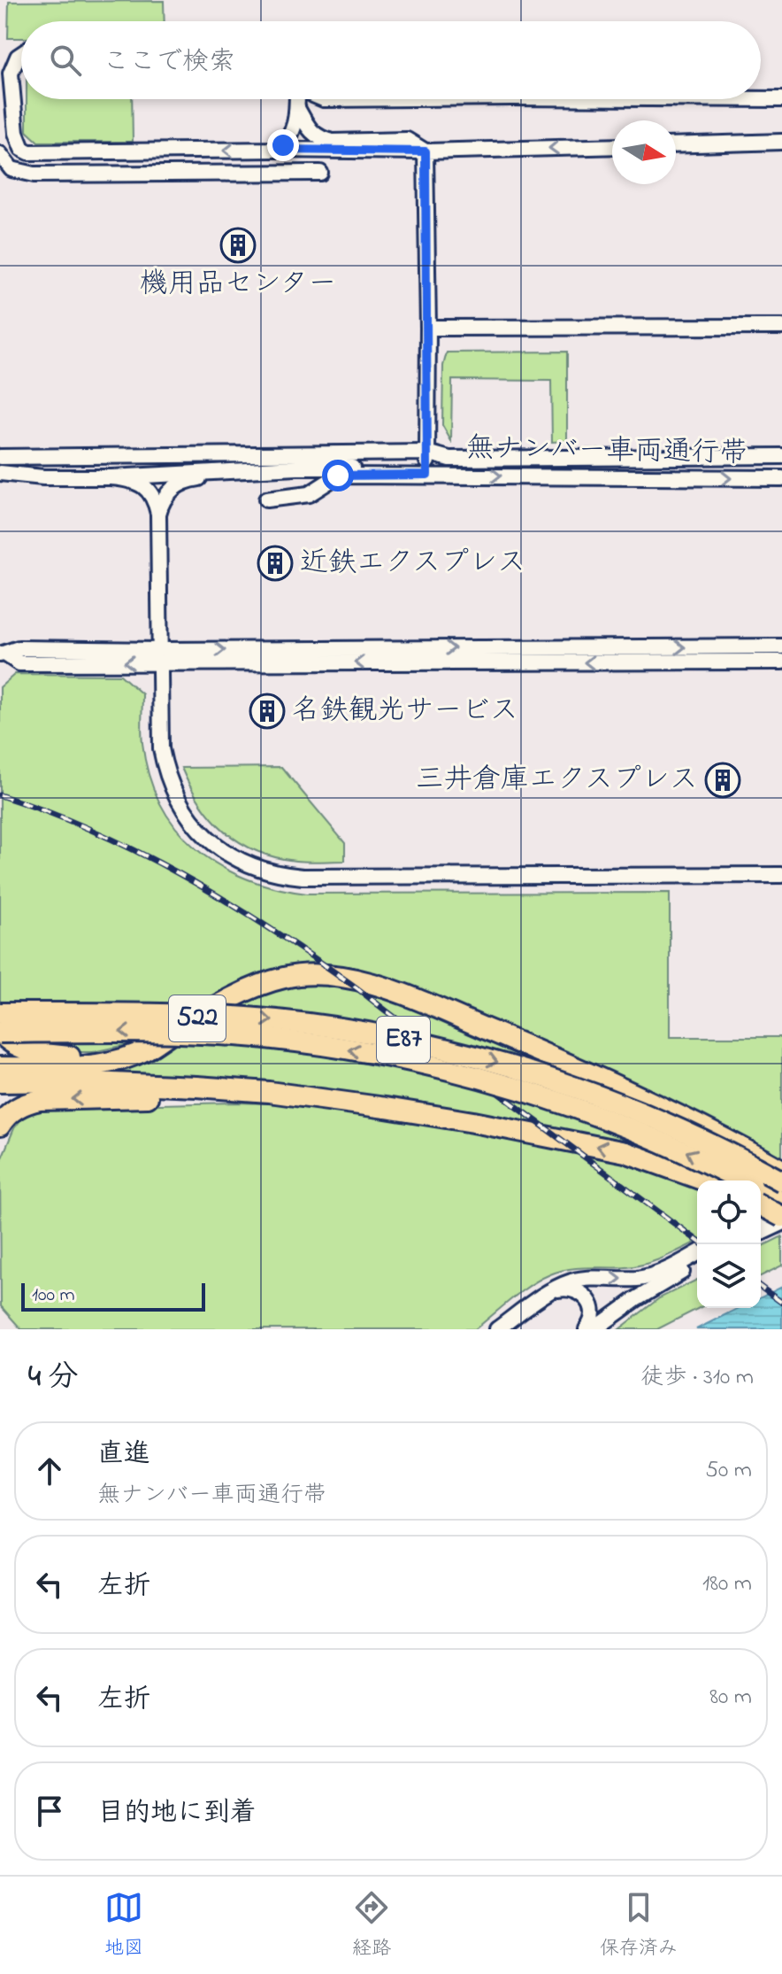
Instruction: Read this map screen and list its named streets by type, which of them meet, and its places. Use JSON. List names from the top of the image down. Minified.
{"streets":{"highway":["522","E87"],"street":["無ナンバー車両通行帯"]},"crossings":[["522","E87"]],"places":{"building":["機用品センター","近鉄エクスプレス","名鉄観光サービス","三井倉庫エクスプレス"]},"scale_bar":"100 m","north":"right","page":{"search":"ここで検索","scale":"100 m","heading":["4 分","徒歩 · 310 m"],"list":[["直進","無ナンバー車両通行帯","50 m"],["左折","180 m"],["左折","80 m"],"目的地に到着"],"nav":["地図","経路","保存済み"]}}
